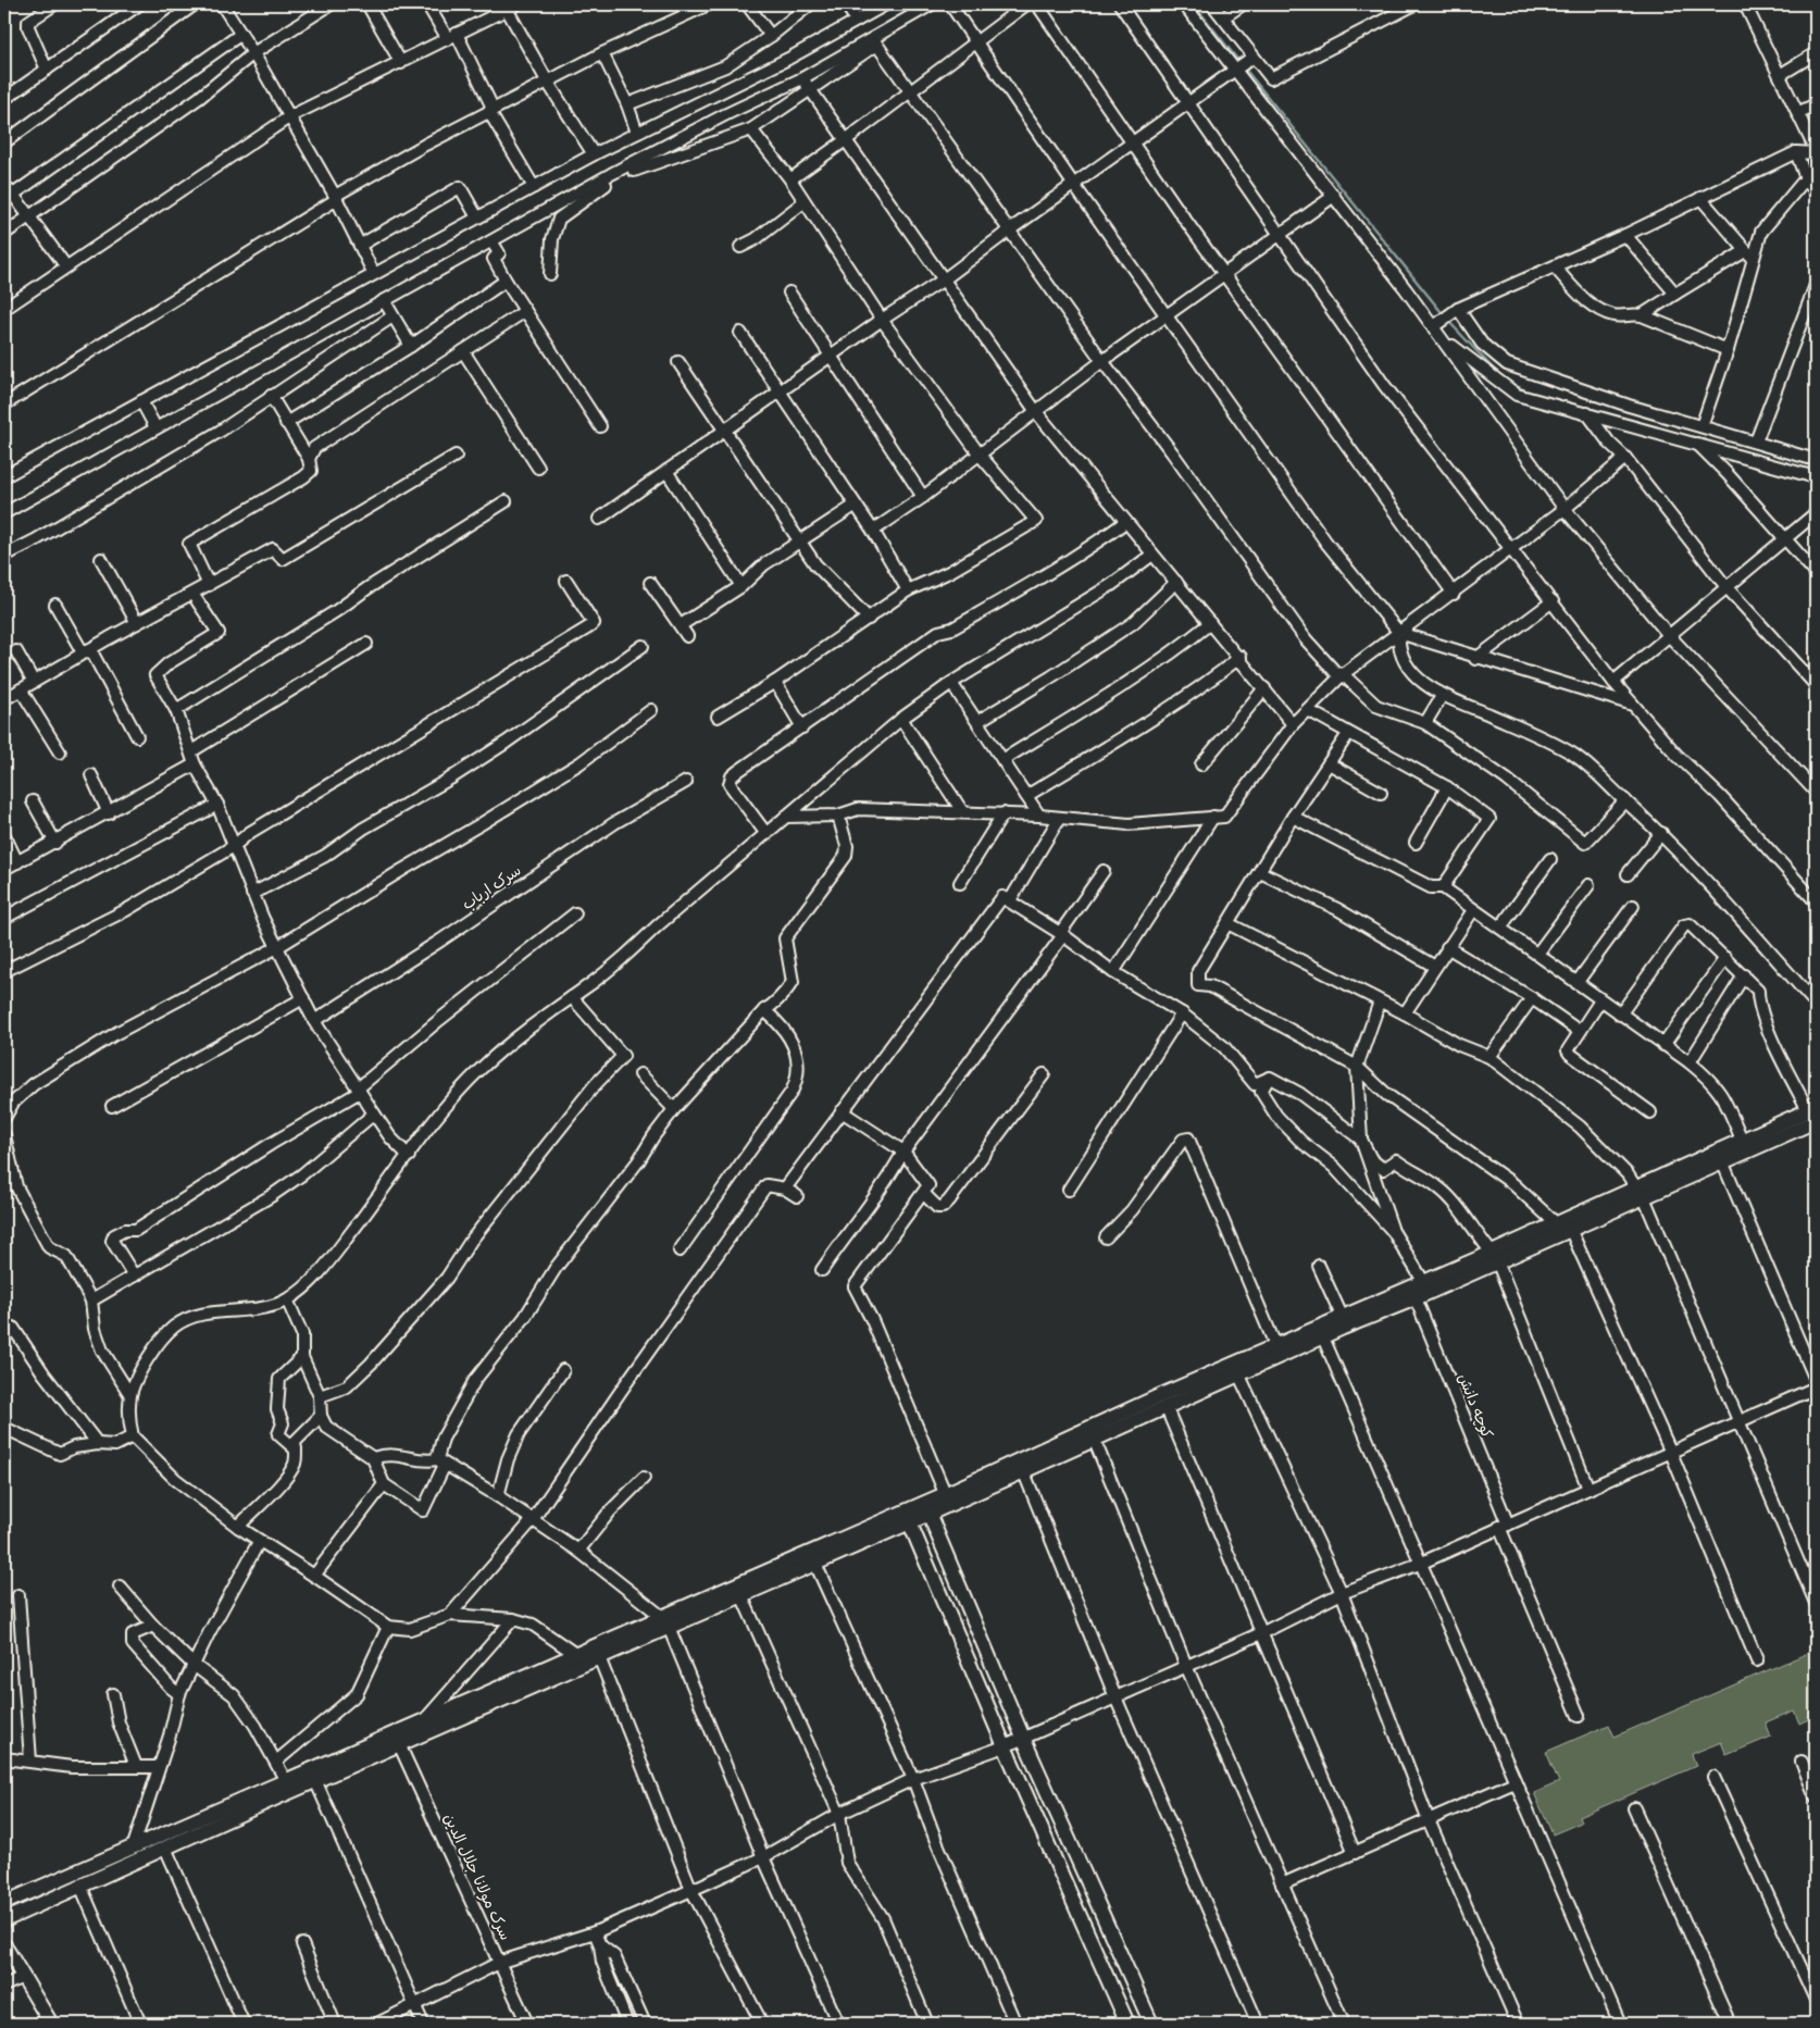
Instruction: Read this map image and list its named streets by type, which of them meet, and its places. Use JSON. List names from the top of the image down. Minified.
{"streets":{"street":["سرک ارباب","کوچه دانش","سرک مولانا جلال الدین"]}}
